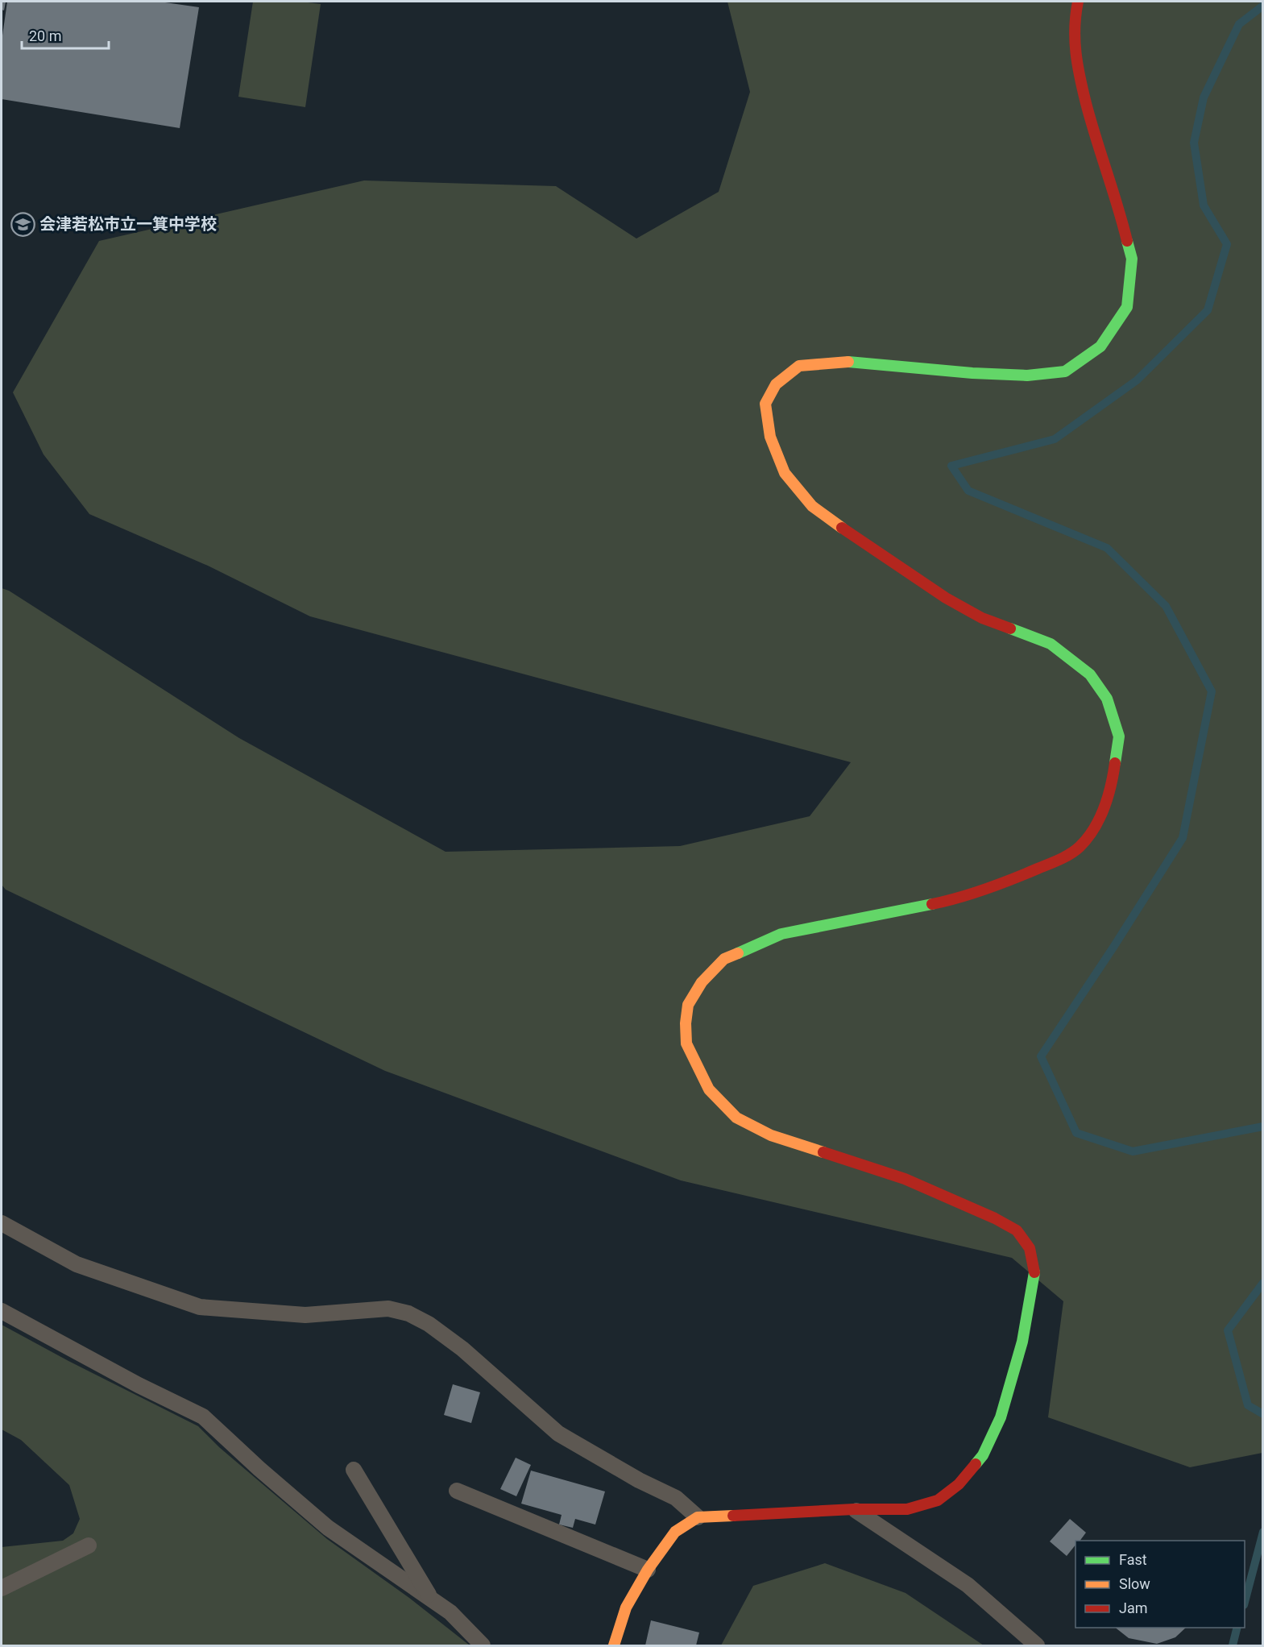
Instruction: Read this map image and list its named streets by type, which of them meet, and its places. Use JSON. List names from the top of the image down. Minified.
{"places":{"school or university":["会津若松市立一箕中学校"]},"legend":["Fast","Slow","Jam"],"scale_bar":"20 m"}
